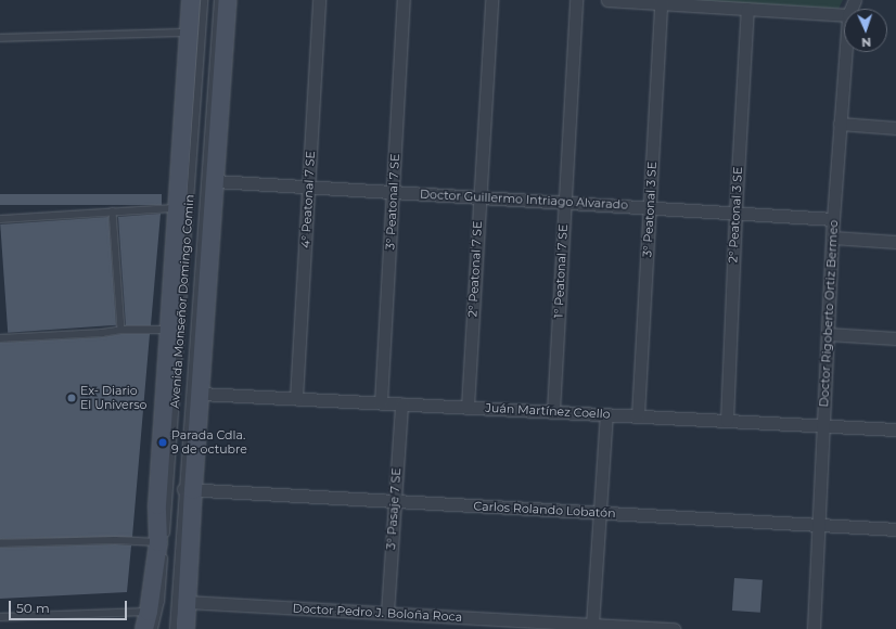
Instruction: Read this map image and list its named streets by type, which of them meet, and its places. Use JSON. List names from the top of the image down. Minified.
{"streets":{"main road":["Avenida Monseñor Domingo Comin"],"street":["4° Peatonal 7 SE","Doctor Guillermo Intriago Alvarado","3° Peatonal 7 SE","3° Peatonal 3 SE","2° Peatonal 3 SE","2° Peatonal 7 SE","1° Peatonal 7 SE","Doctor Rigoberto Ortiz Bermeo","Juán Martínez Coello","3° Pasaje 7 SE","Carlos Rolando Lobatón","Doctor Pedro J. Boloña Roca"]},"crossings":[["4° Peatonal 7 SE","Doctor Guillermo Intriago Alvarado"],["4° Peatonal 7 SE","Juán Martínez Coello"],["Doctor Guillermo Intriago Alvarado","3° Peatonal 7 SE"],["Doctor Guillermo Intriago Alvarado","3° Peatonal 3 SE"],["Doctor Guillermo Intriago Alvarado","2° Peatonal 3 SE"],["Doctor Guillermo Intriago Alvarado","2° Peatonal 7 SE"],["Doctor Guillermo Intriago Alvarado","1° Peatonal 7 SE"],["Doctor Guillermo Intriago Alvarado","Avenida Monseñor Domingo Comin"],["Doctor Guillermo Intriago Alvarado","Doctor Rigoberto Ortiz Bermeo"],["3° Peatonal 7 SE","Juán Martínez Coello"],["3° Peatonal 3 SE","Juán Martínez Coello"],["2° Peatonal 3 SE","Juán Martínez Coello"],["2° Peatonal 7 SE","Juán Martínez Coello"],["1° Peatonal 7 SE","Juán Martínez Coello"],["Avenida Monseñor Domingo Comin","Juán Martínez Coello"],["Avenida Monseñor Domingo Comin","Carlos Rolando Lobatón"],["Avenida Monseñor Domingo Comin","Doctor Pedro J. Boloña Roca"],["Doctor Rigoberto Ortiz Bermeo","Juán Martínez Coello"],["Doctor Rigoberto Ortiz Bermeo","Carlos Rolando Lobatón"],["Juán Martínez Coello","3° Pasaje 7 SE"],["3° Pasaje 7 SE","Carlos Rolando Lobatón"],["3° Pasaje 7 SE","Doctor Pedro J. Boloña Roca"]],"places":["Ex- Diario El Universo","Parada Cdla. 9 de octubre"],"scale_bar":"50 m","north":"bottom"}
